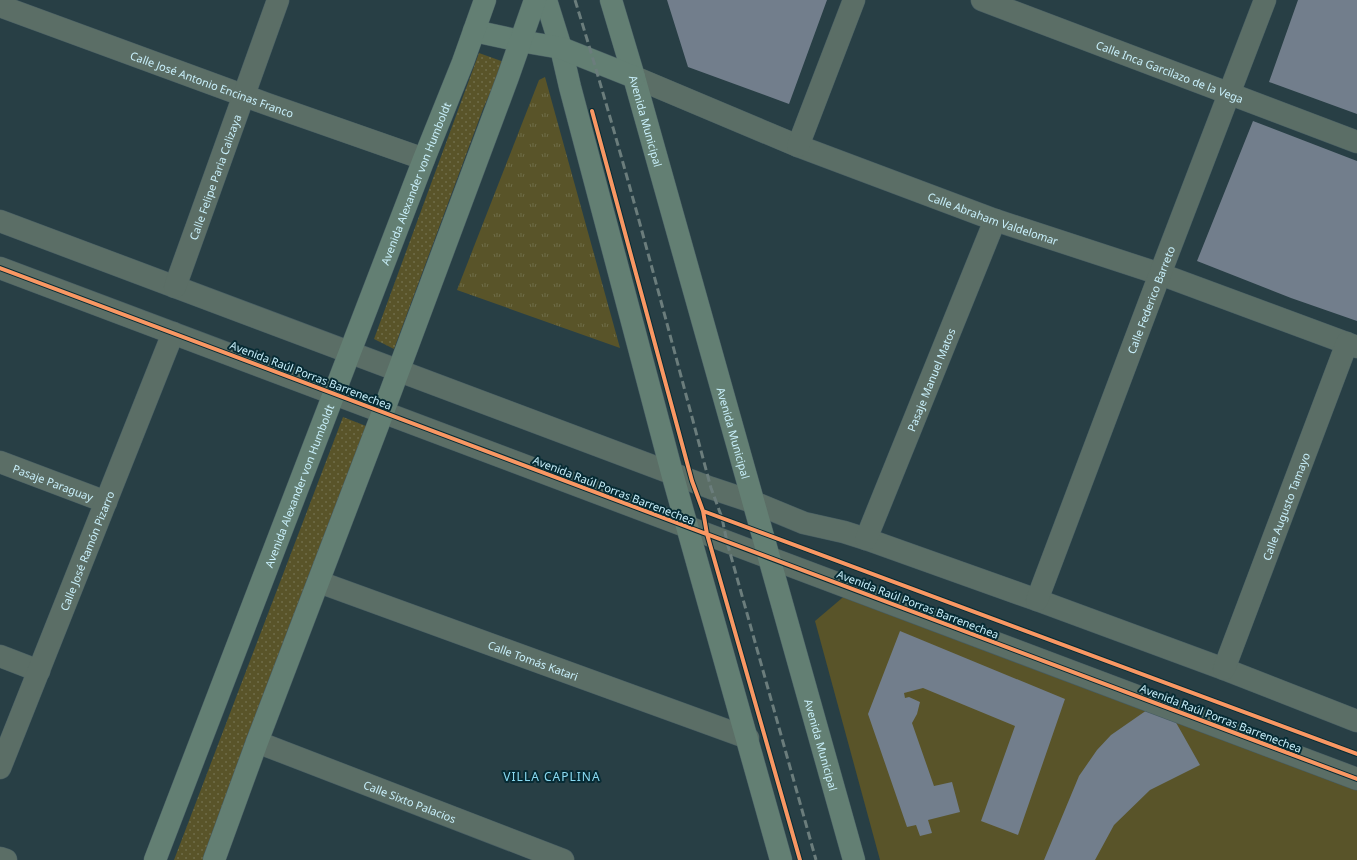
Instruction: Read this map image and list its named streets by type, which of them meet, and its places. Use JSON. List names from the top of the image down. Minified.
{"streets":{"main road":["Avenida Municipal","Avenida Alexander von Humboldt"],"street":["Calle Inca Garcilazo de la Vega","Calle José Antonio Encinas Franco","Calle Felipe Paria Calizaya","Calle Abraham Valdelomar","Calle Federico Barreto","Avenida Raúl Porras Barrenechea","Pasaje Manuel Matos","Pasaje Paraguay","Calle Augusto Tamayo","Calle José Ramón Pizarro","Calle Tomás Katari","Calle Sixto Palacios"]},"crossings":[["Calle Inca Garcilazo de la Vega","Calle Federico Barreto"],["Calle José Antonio Encinas Franco","Calle Felipe Paria Calizaya"],["Calle José Antonio Encinas Franco","Avenida Alexander von Humboldt"],["Avenida Municipal","Calle Abraham Valdelomar"],["Avenida Municipal","Avenida Raúl Porras Barrenechea"],["Avenida Alexander von Humboldt","Avenida Raúl Porras Barrenechea"],["Calle Abraham Valdelomar","Calle Federico Barreto"],["Calle Abraham Valdelomar","Pasaje Manuel Matos"],["Calle Abraham Valdelomar","Calle Augusto Tamayo"],["Avenida Raúl Porras Barrenechea","Calle José Ramón Pizarro"],["Pasaje Paraguay","Calle José Ramón Pizarro"]],"districts":["VILLA CAPLINA"]}
